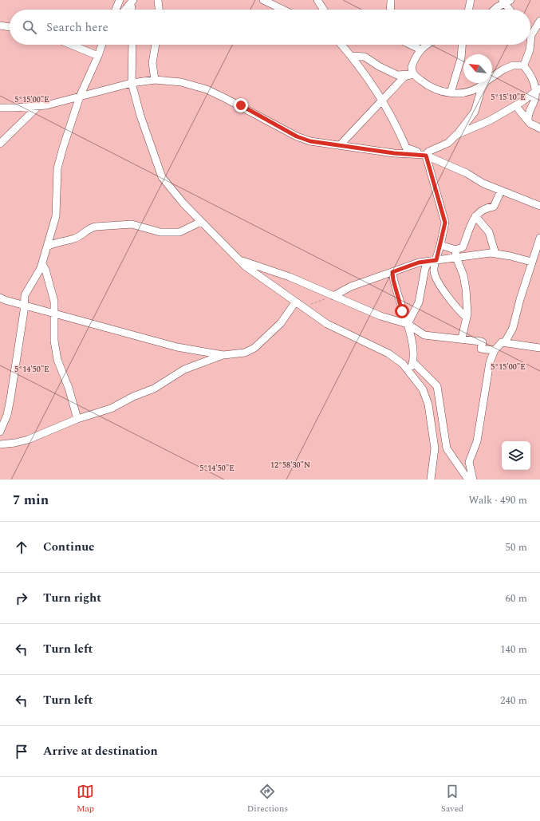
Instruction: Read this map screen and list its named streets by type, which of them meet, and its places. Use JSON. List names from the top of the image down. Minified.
{"north":"top left","page":{"search":"Search here","heading":["7 min","Walk · 490 m"],"list":[["Continue","50 m"],["Turn right","60 m"],["Turn left","140 m"],["Turn left","240 m"],"Arrive at destination"],"nav":["Map","Directions","Saved"]},"coordinates":["5°15'10\"E","5°15'00\"E","5°14'50\"E","12°58'30\"N"]}
